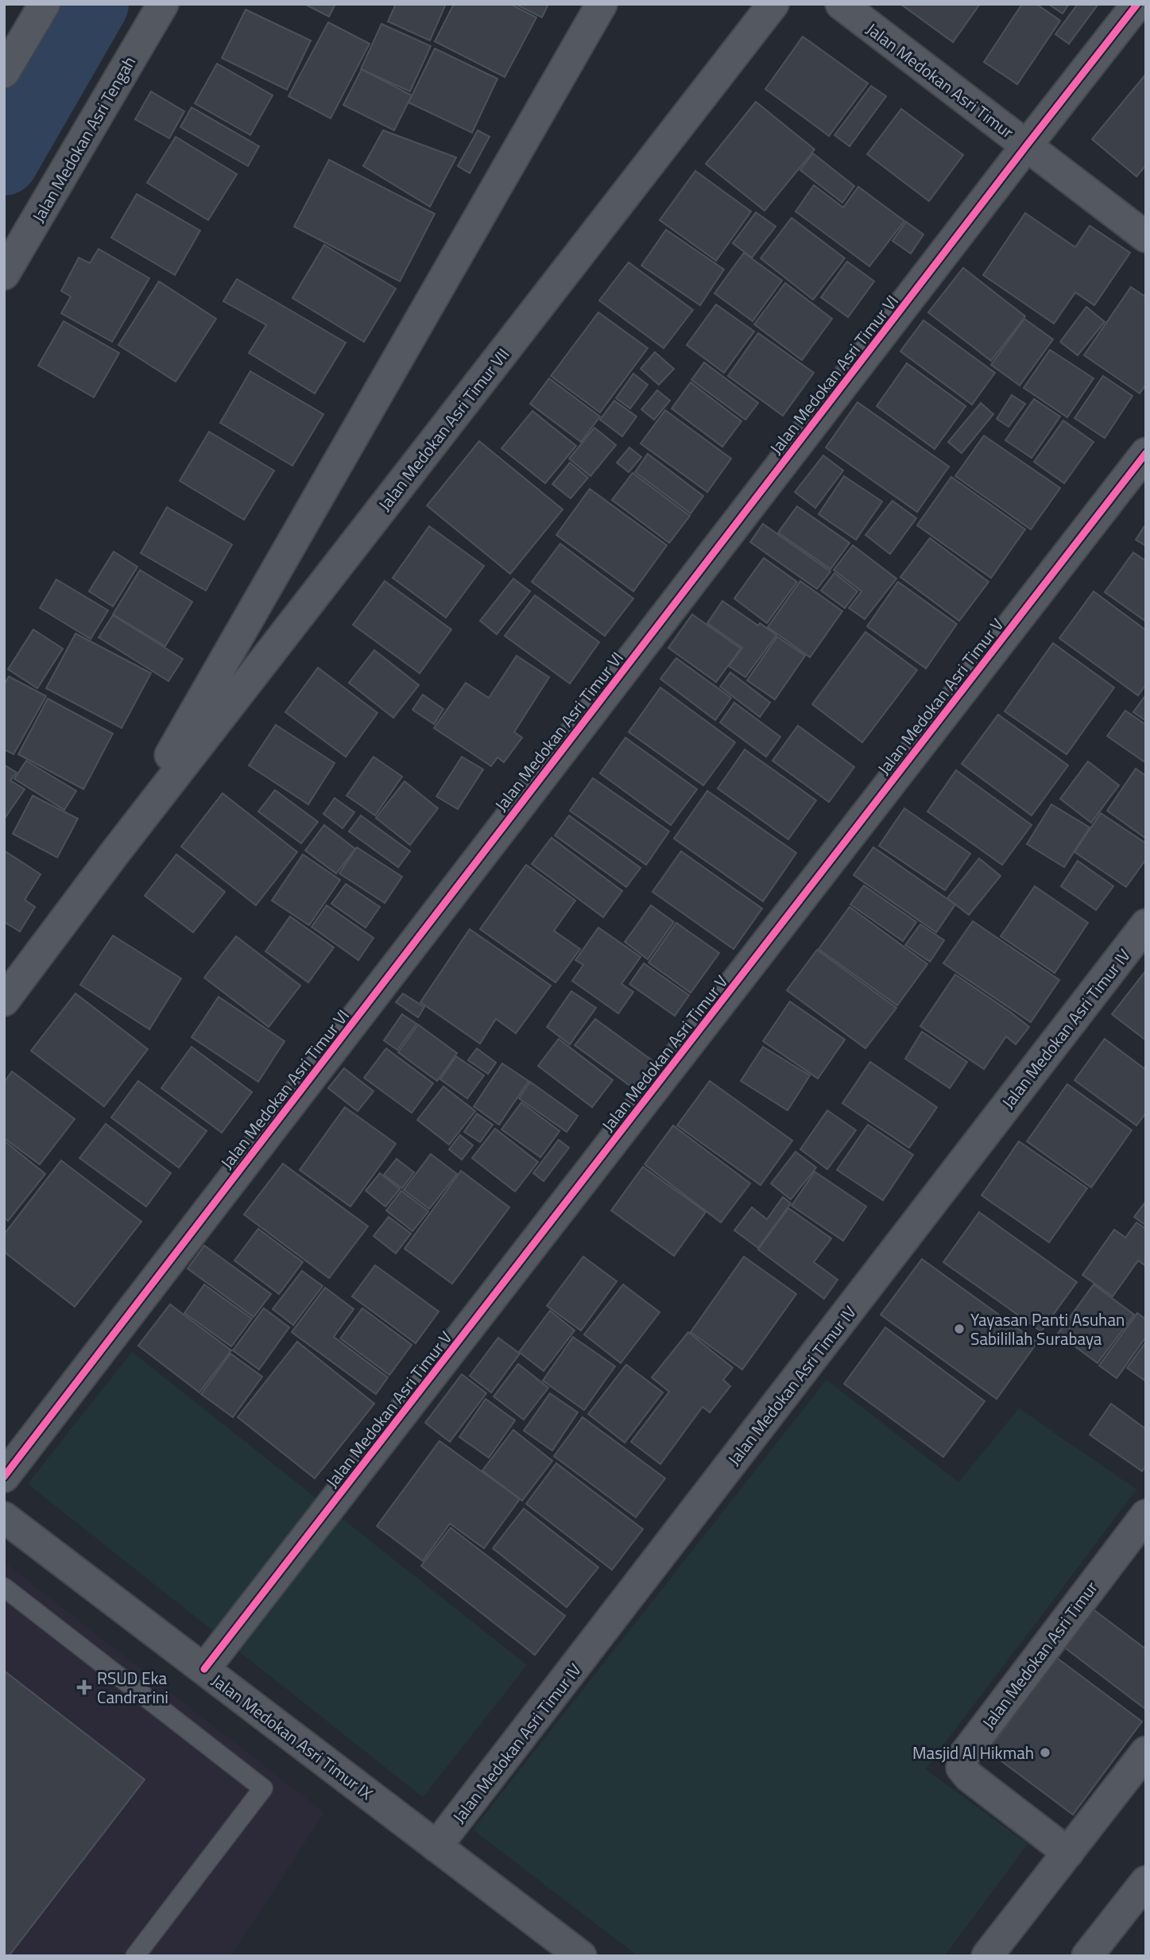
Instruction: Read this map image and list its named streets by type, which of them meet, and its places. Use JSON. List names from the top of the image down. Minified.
{"streets":{"street":["Jalan Medokan Asri Timur","Jalan Medokan Asri Tengah","Jalan Medokan Asri Timur VI","Jalan Medokan Asri Timur VII","Jalan Medokan Asri Timur V","Jalan Medokan Asri Timur IV","Jalan Medokan Asri Timur IX"]},"crossings":[["Jalan Medokan Asri Timur","Jalan Medokan Asri Timur VI"],["Jalan Medokan Asri Timur V","Jalan Medokan Asri Timur IX"],["Jalan Medokan Asri Timur IV","Jalan Medokan Asri Timur IX"]],"places":{"other":["Yayasan Panti Asuhan Sabilillah Surabaya","Masjid Al Hikmah"],"health":["RSUD Eka Candrarini"]}}
